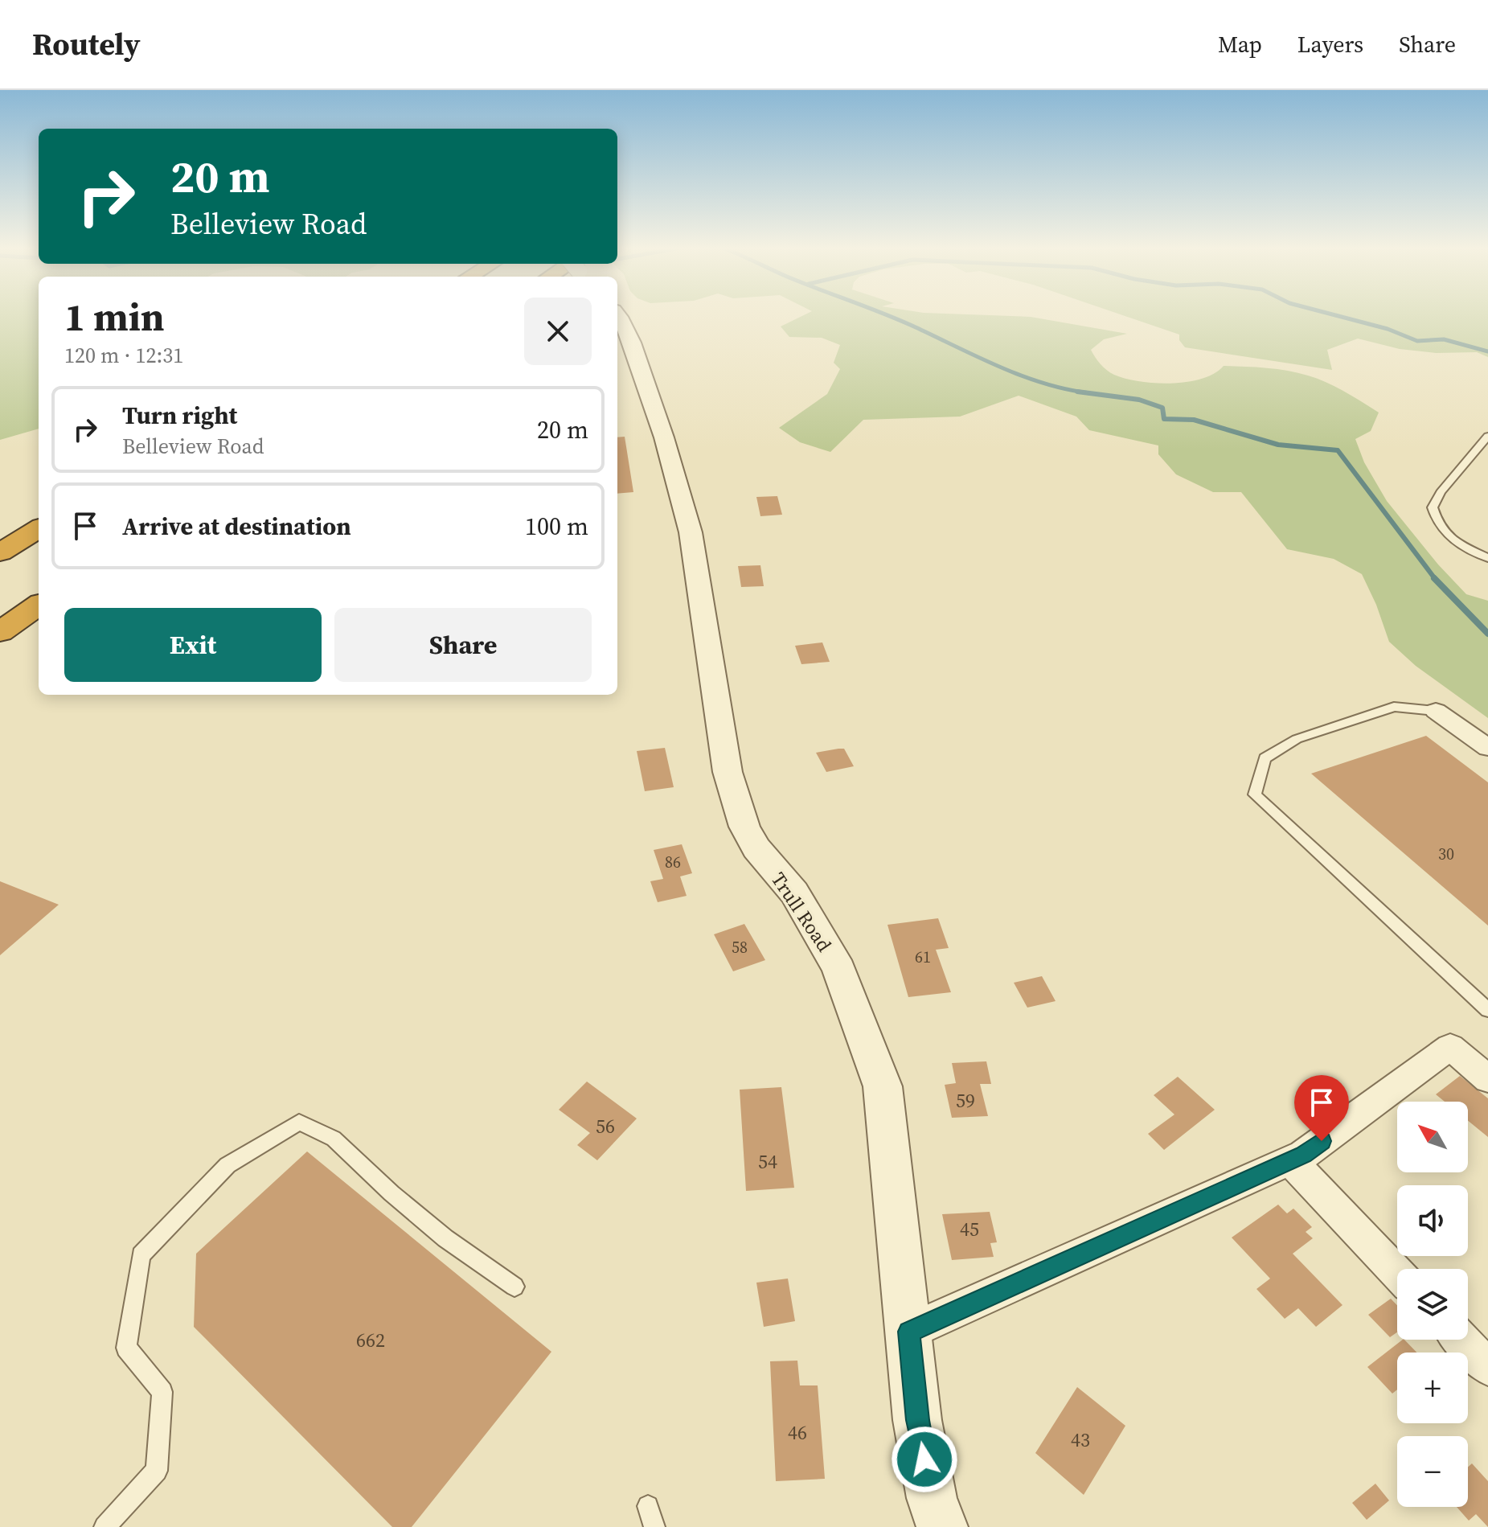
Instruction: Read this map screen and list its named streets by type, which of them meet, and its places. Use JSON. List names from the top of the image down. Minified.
{"streets":{"street":["Trull Road"]},"house_numbers":["30","86","58","61","59","56","54","45","662","46","43"],"north":"top left","page":{"header":"Routely","nav":["Map","Layers","Share"],"turn":["20 m","Belleview Road"],"heading":["1 min","120 m · 12:31"],"list":[{"name":"Turn right","note":"Belleview Road","value":"20 m"},{"name":"Arrive at destination","value":"100 m"}],"buttons":["Exit","Share"],"map_buttons":["+","−"]}}
